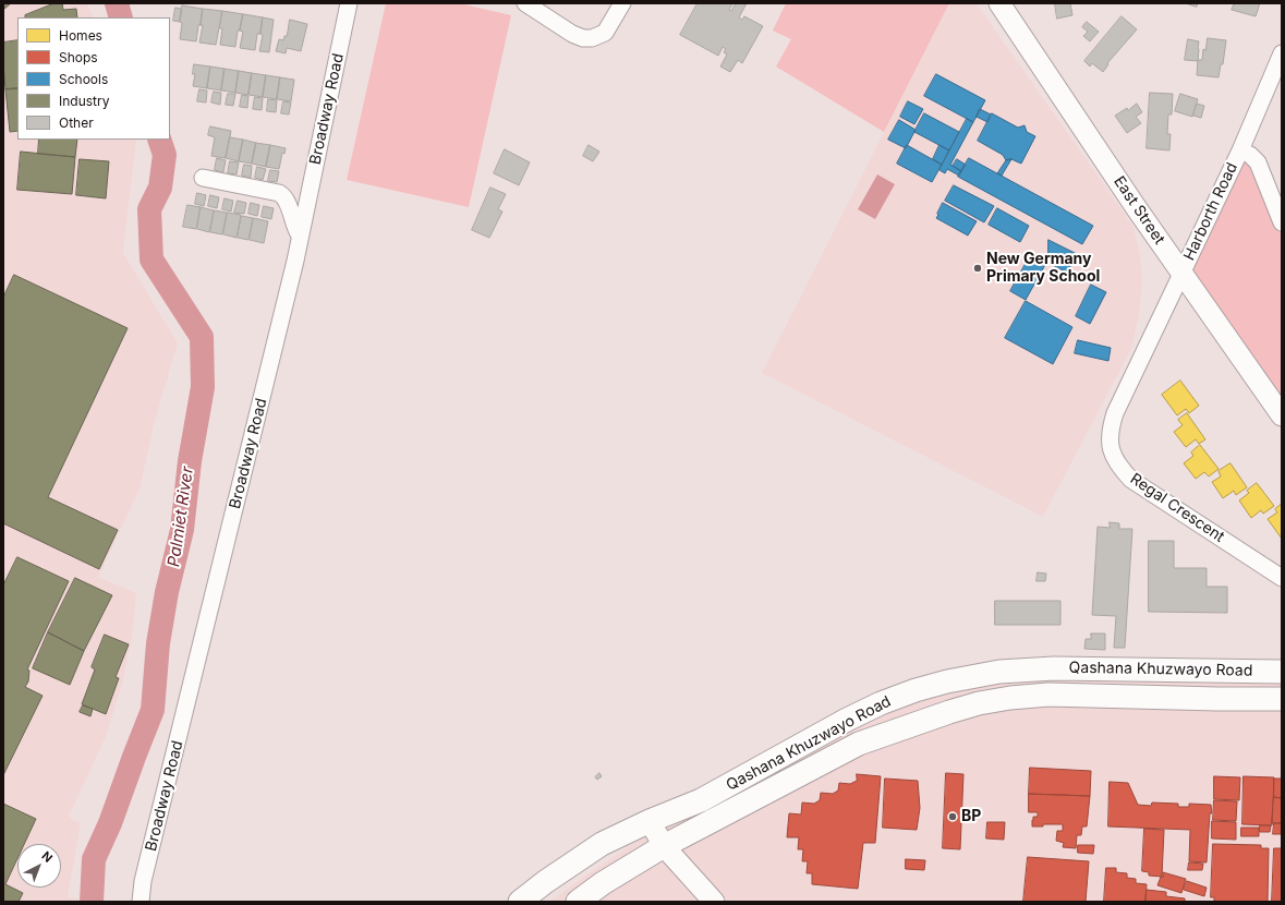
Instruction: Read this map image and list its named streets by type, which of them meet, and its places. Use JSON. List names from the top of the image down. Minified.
{"streets":{"main road":["Qashana Khuzwayo Road"],"street":["Broadway Road","East Street","Harborth Road","Regal Crescent"]},"crossings":[["East Street","Harborth Road"],["East Street","Regal Crescent"],["Harborth Road","Regal Crescent"]],"water":["Palmiet River"],"places":["New Germany Primary School","BP"],"legend":["Homes","Shops","Schools","Industry","Other"],"north":"top right"}
